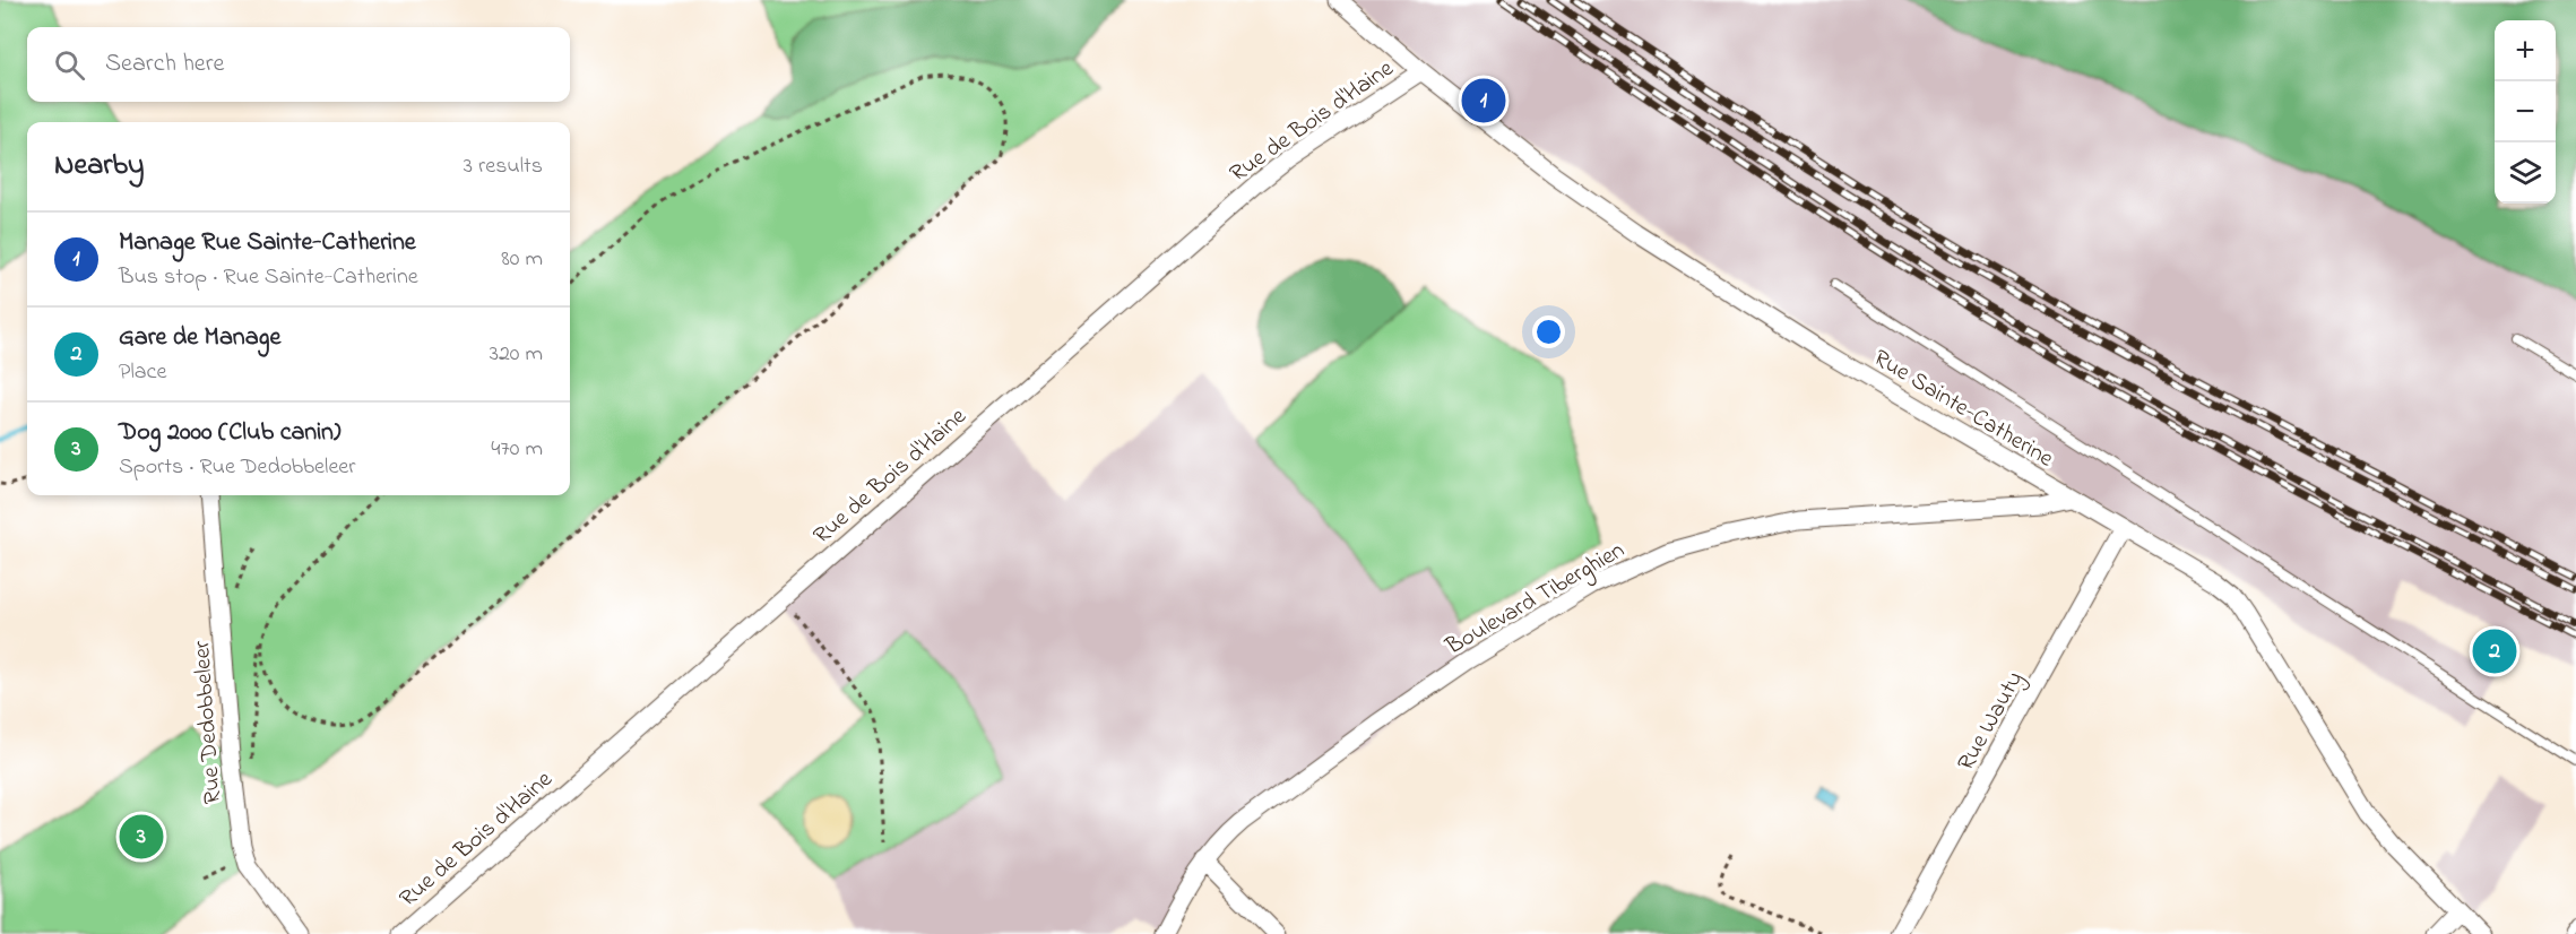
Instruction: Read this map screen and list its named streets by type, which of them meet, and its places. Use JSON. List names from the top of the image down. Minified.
{"streets":{"street":["Rue de Bois d'Haine","Rue Sainte-Catherine","Boulevard Tiberghien","Rue Wauty","Rue Dedobbeleer"]},"crossings":[["Rue de Bois d'Haine","Rue Sainte-Catherine"],["Rue Sainte-Catherine","Boulevard Tiberghien"],["Rue Sainte-Catherine","Rue Wauty"]],"page":{"map_buttons":["+","−"],"search":"Search here","pins":["1","2","3"],"heading":["Nearby","3 results"],"list":[{"mark":"1","name":"Manage Rue Sainte-Catherine","note":"Bus stop · Rue Sainte-Catherine","value":"80 m"},{"mark":"2","name":"Gare de Manage","note":"Place","value":"320 m"},{"mark":"3","name":"Dog 2000 (Club canin)","note":"Sports · Rue Dedobbeleer","value":"470 m"}]}}
